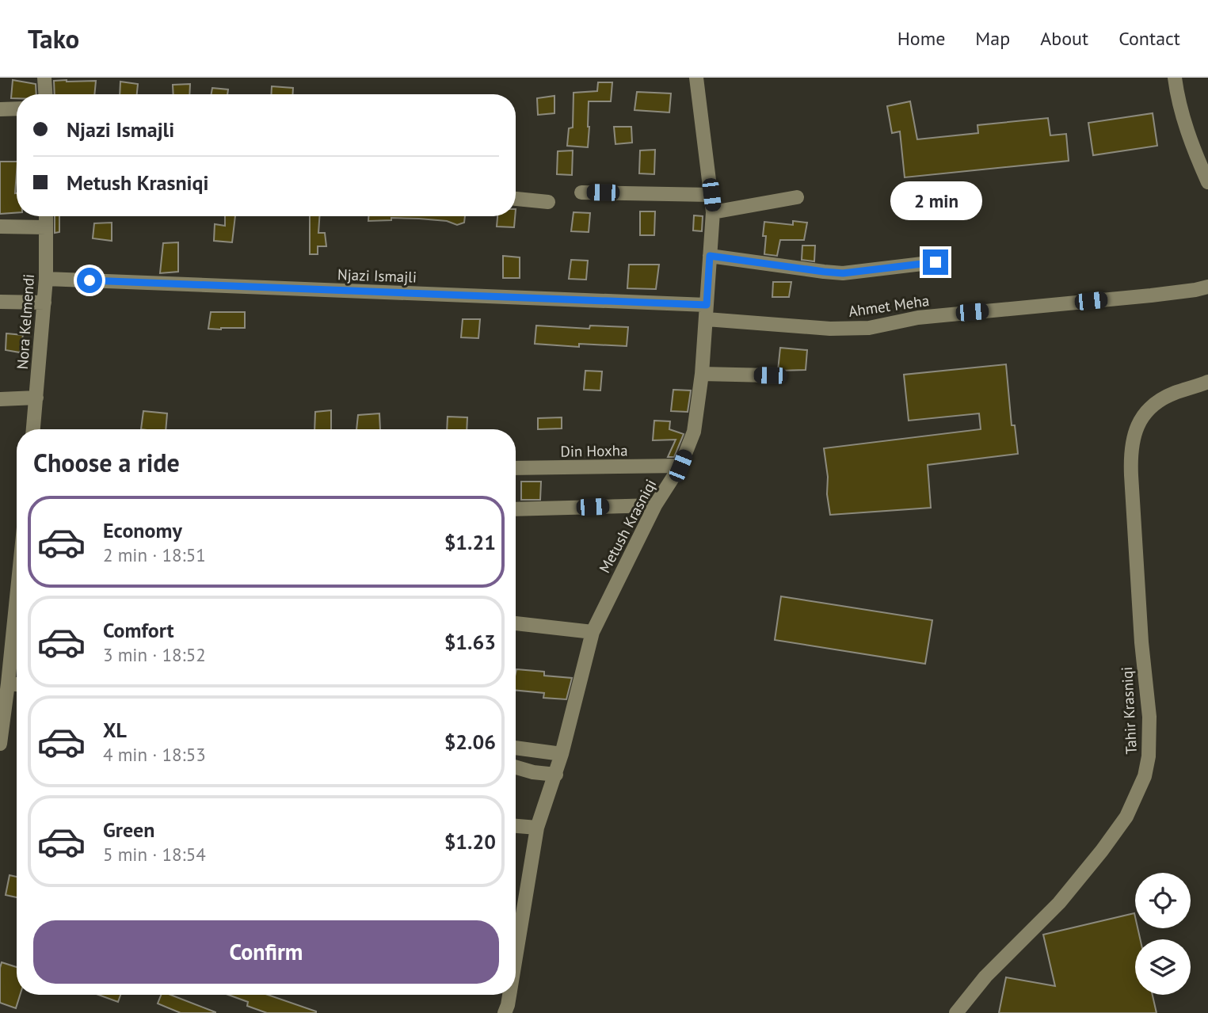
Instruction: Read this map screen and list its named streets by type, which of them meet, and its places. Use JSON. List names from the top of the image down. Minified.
{"streets":{"street":["Njazi Ismajli","Ahmet Meha","Nora Kelmendi","Din Hoxha","Metush Krasniqi","Tahir Krasniqi"]},"crossings":[["Njazi Ismajli","Ahmet Meha"],["Njazi Ismajli","Nora Kelmendi"],["Njazi Ismajli","Metush Krasniqi"],["Ahmet Meha","Metush Krasniqi"],["Din Hoxha","Metush Krasniqi"]],"page":{"header":"Tako","nav":["Home","Map","About","Contact"],"banner":["Njazi Ismajli","Metush Krasniqi"],"bubble":"2 min","heading":"Choose a ride","list":[{"name":"Economy","note":"2 min · 18:51","value":"$1.21"},{"name":"Comfort","note":"3 min · 18:52","value":"$1.63"},{"name":"XL","note":"4 min · 18:53","value":"$2.06"},{"name":"Green","note":"5 min · 18:54","value":"$1.20"}],"buttons":"Confirm"}}
